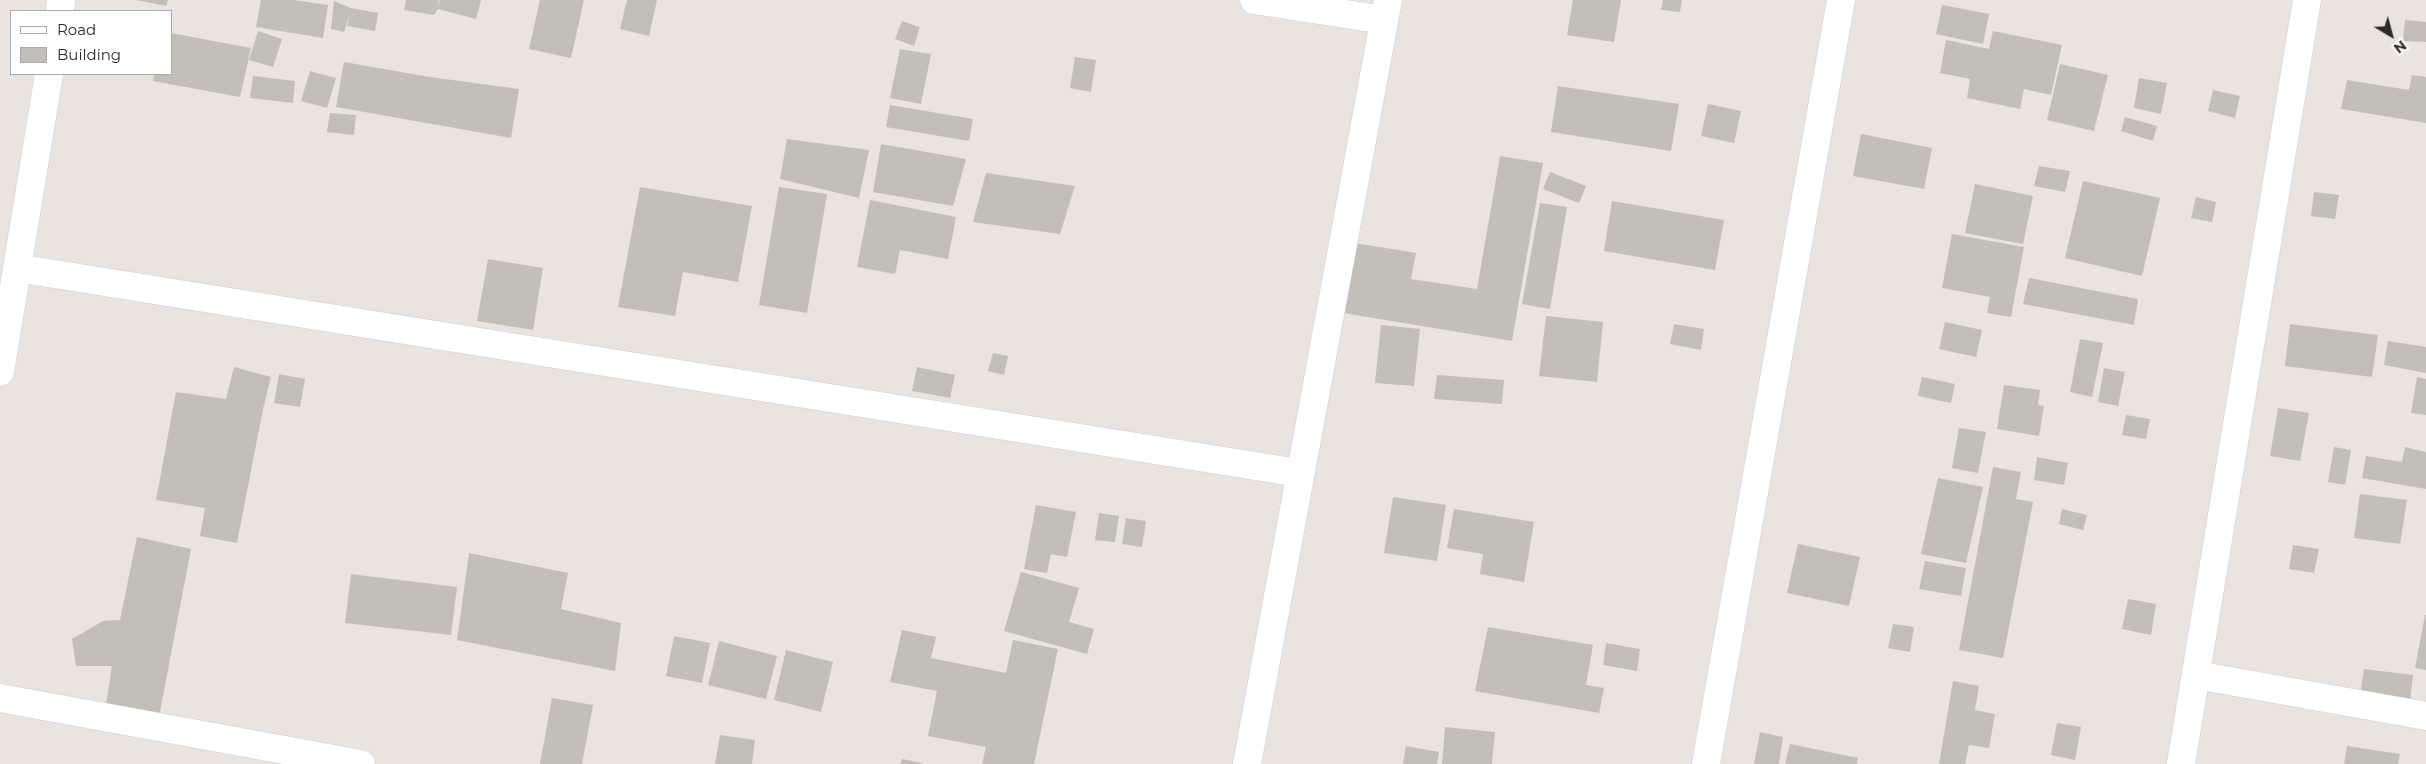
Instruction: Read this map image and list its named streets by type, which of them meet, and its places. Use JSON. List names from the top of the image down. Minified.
{"legend":["Road","Building"],"north":"bottom right"}
